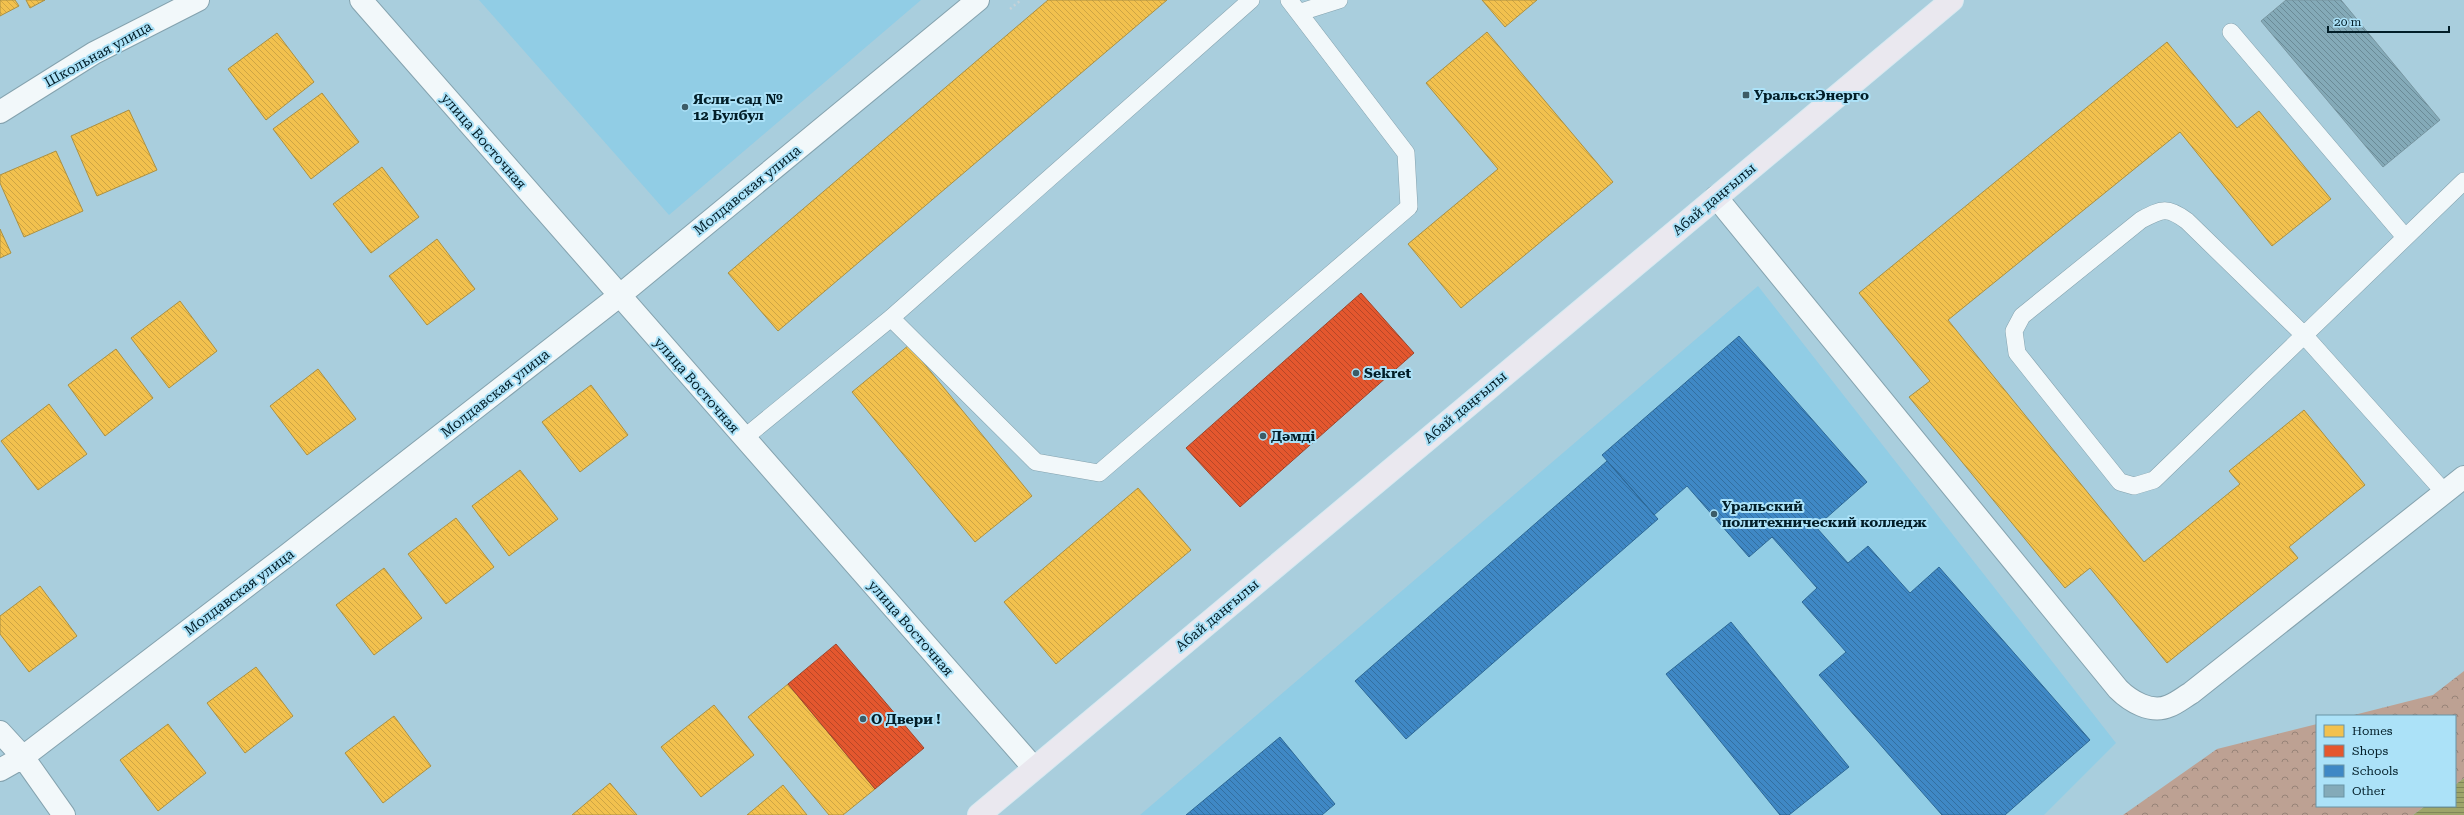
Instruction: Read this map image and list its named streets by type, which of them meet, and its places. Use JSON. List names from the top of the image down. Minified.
{"streets":{"main road":["Абай даңғылы"],"street":["Школьная улица","улица Восточная","Молдавская улица"]},"crossings":[["улица Восточная","Молдавская улица"],["улица Восточная","Абай даңғылы"]],"places":{"transit":["УральскЭнерго"],"other":["Ясли-сад № 12 Булбул","Sekret","Дəмді","Уральский политехнический колледж","О Двери !"]},"legend":["Homes","Shops","Schools","Other"],"scale_bar":"20 m"}
